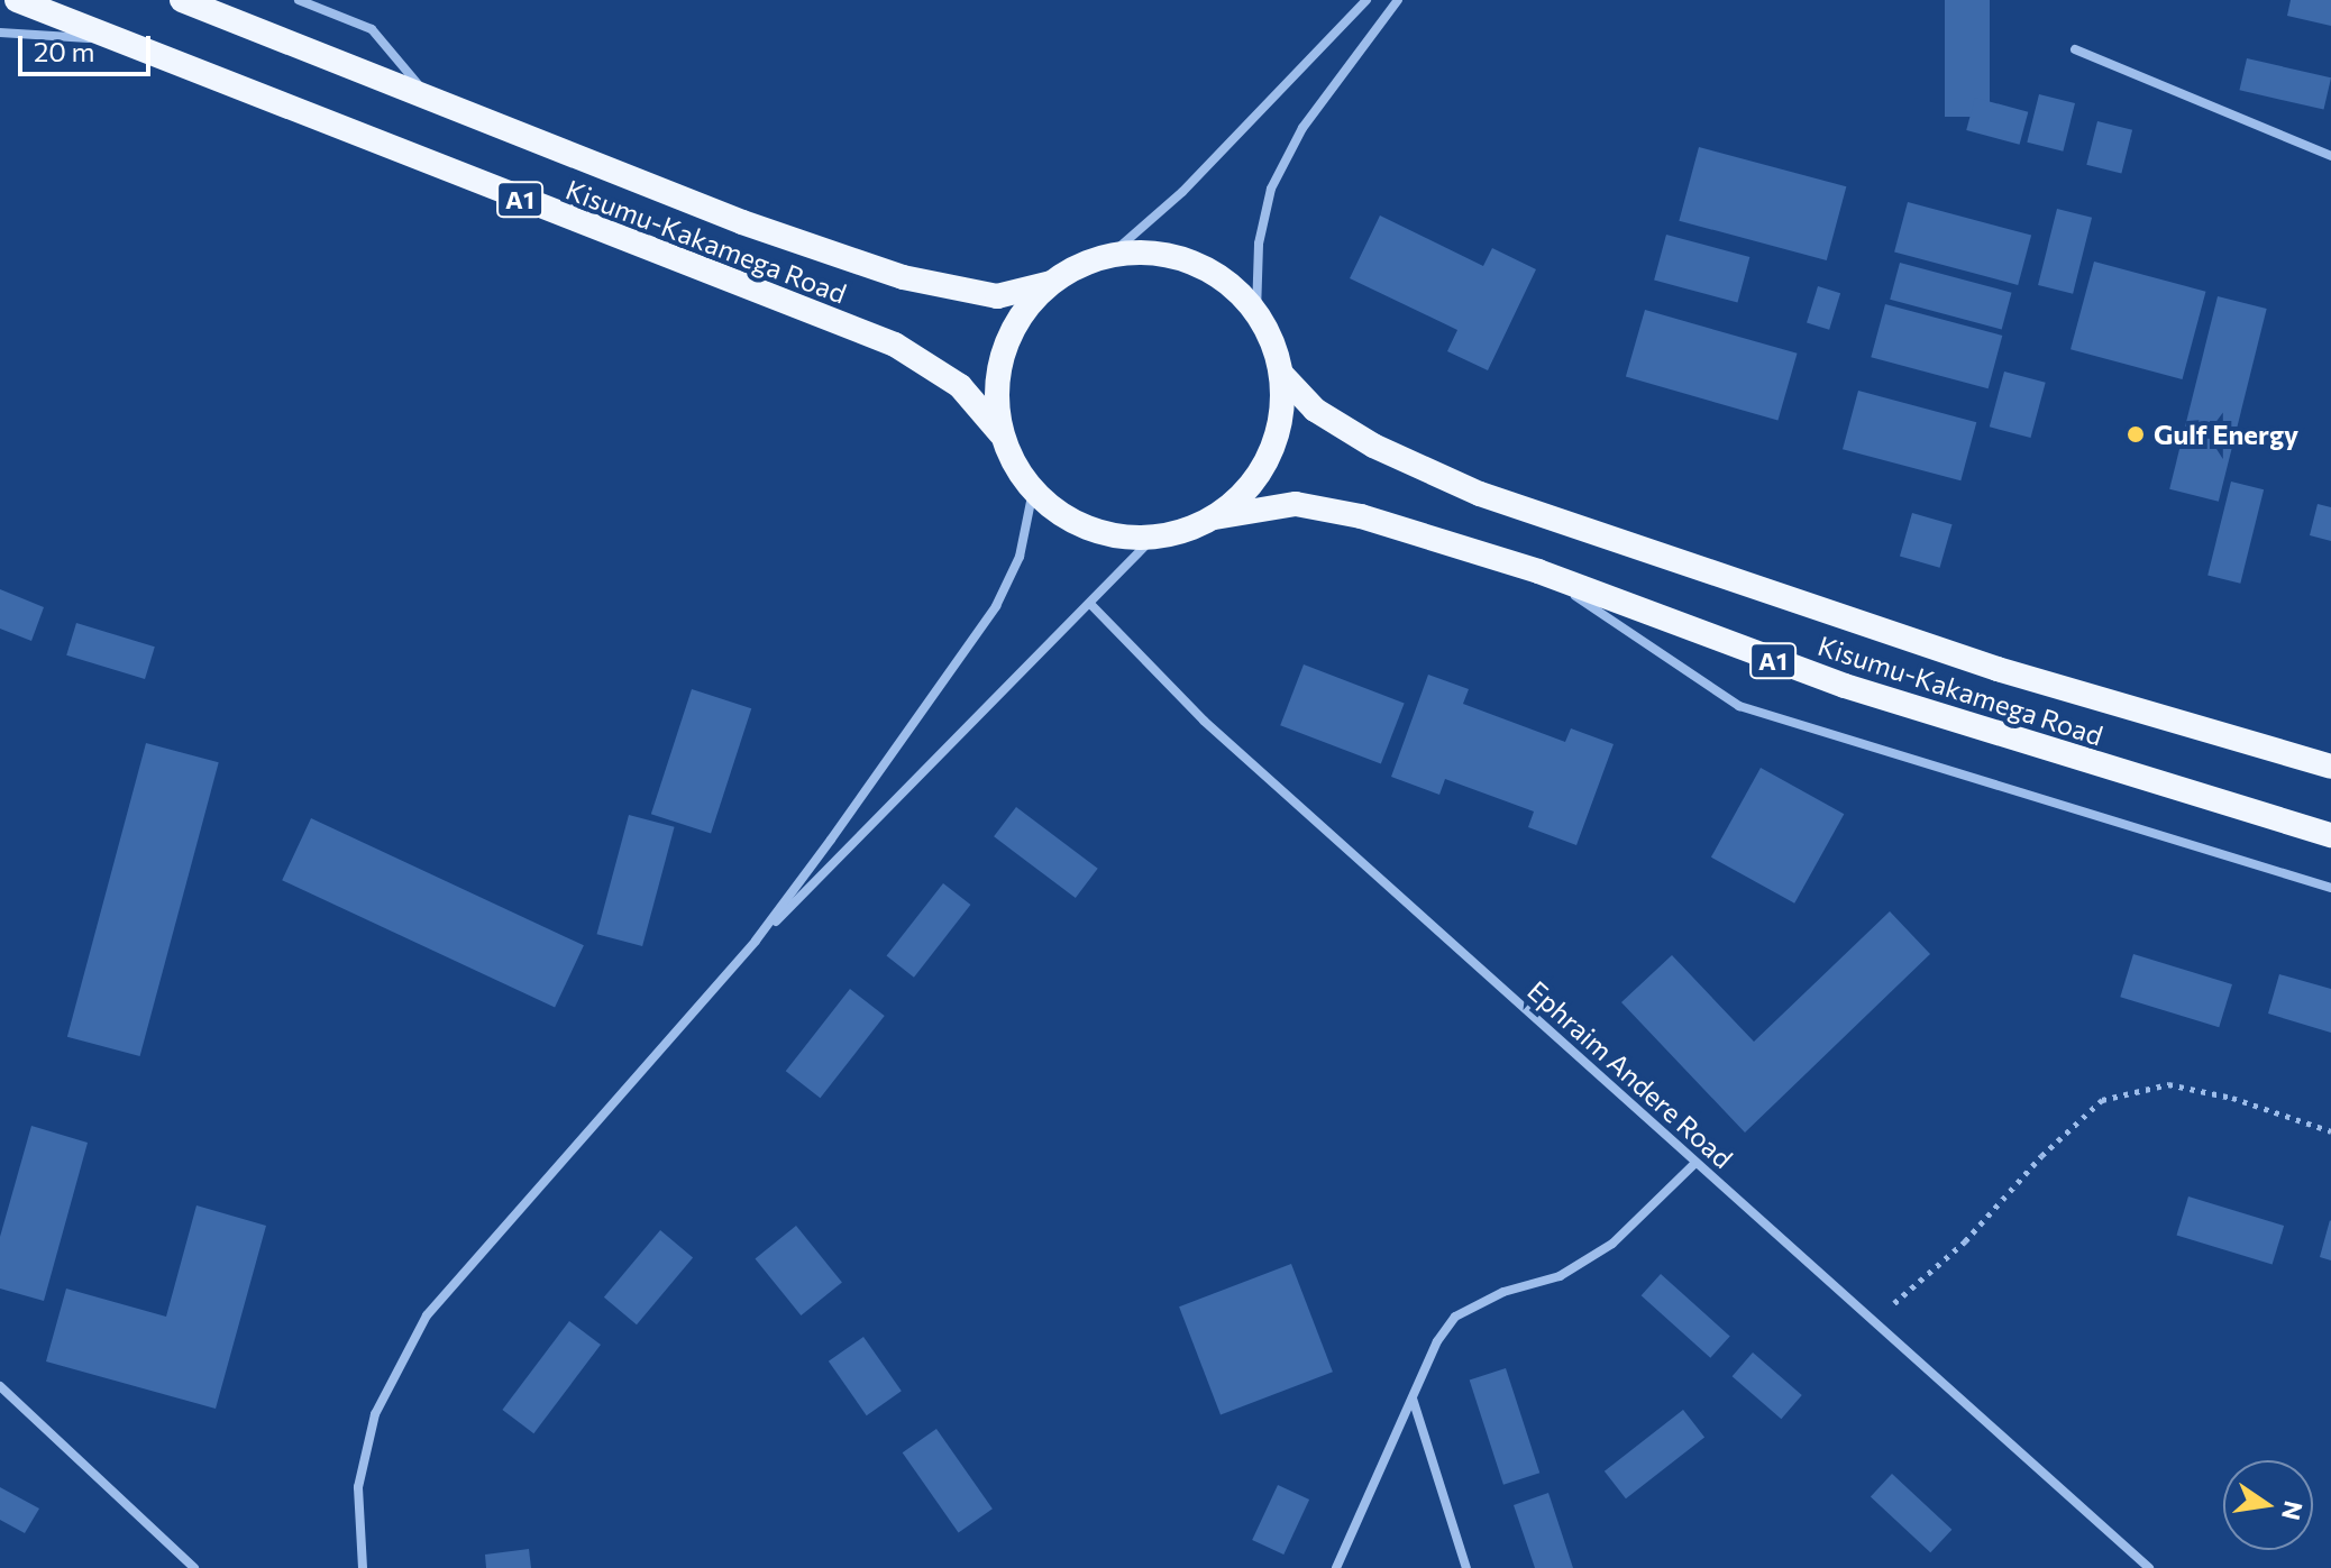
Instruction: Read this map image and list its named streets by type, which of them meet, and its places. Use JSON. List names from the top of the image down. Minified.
{"streets":{"highway":["A1","Kisumu-Kakamega Road"],"street":["Ephraim Andere Road"]},"places":["Gulf Energy"],"scale_bar":"20 m","north":"right"}
